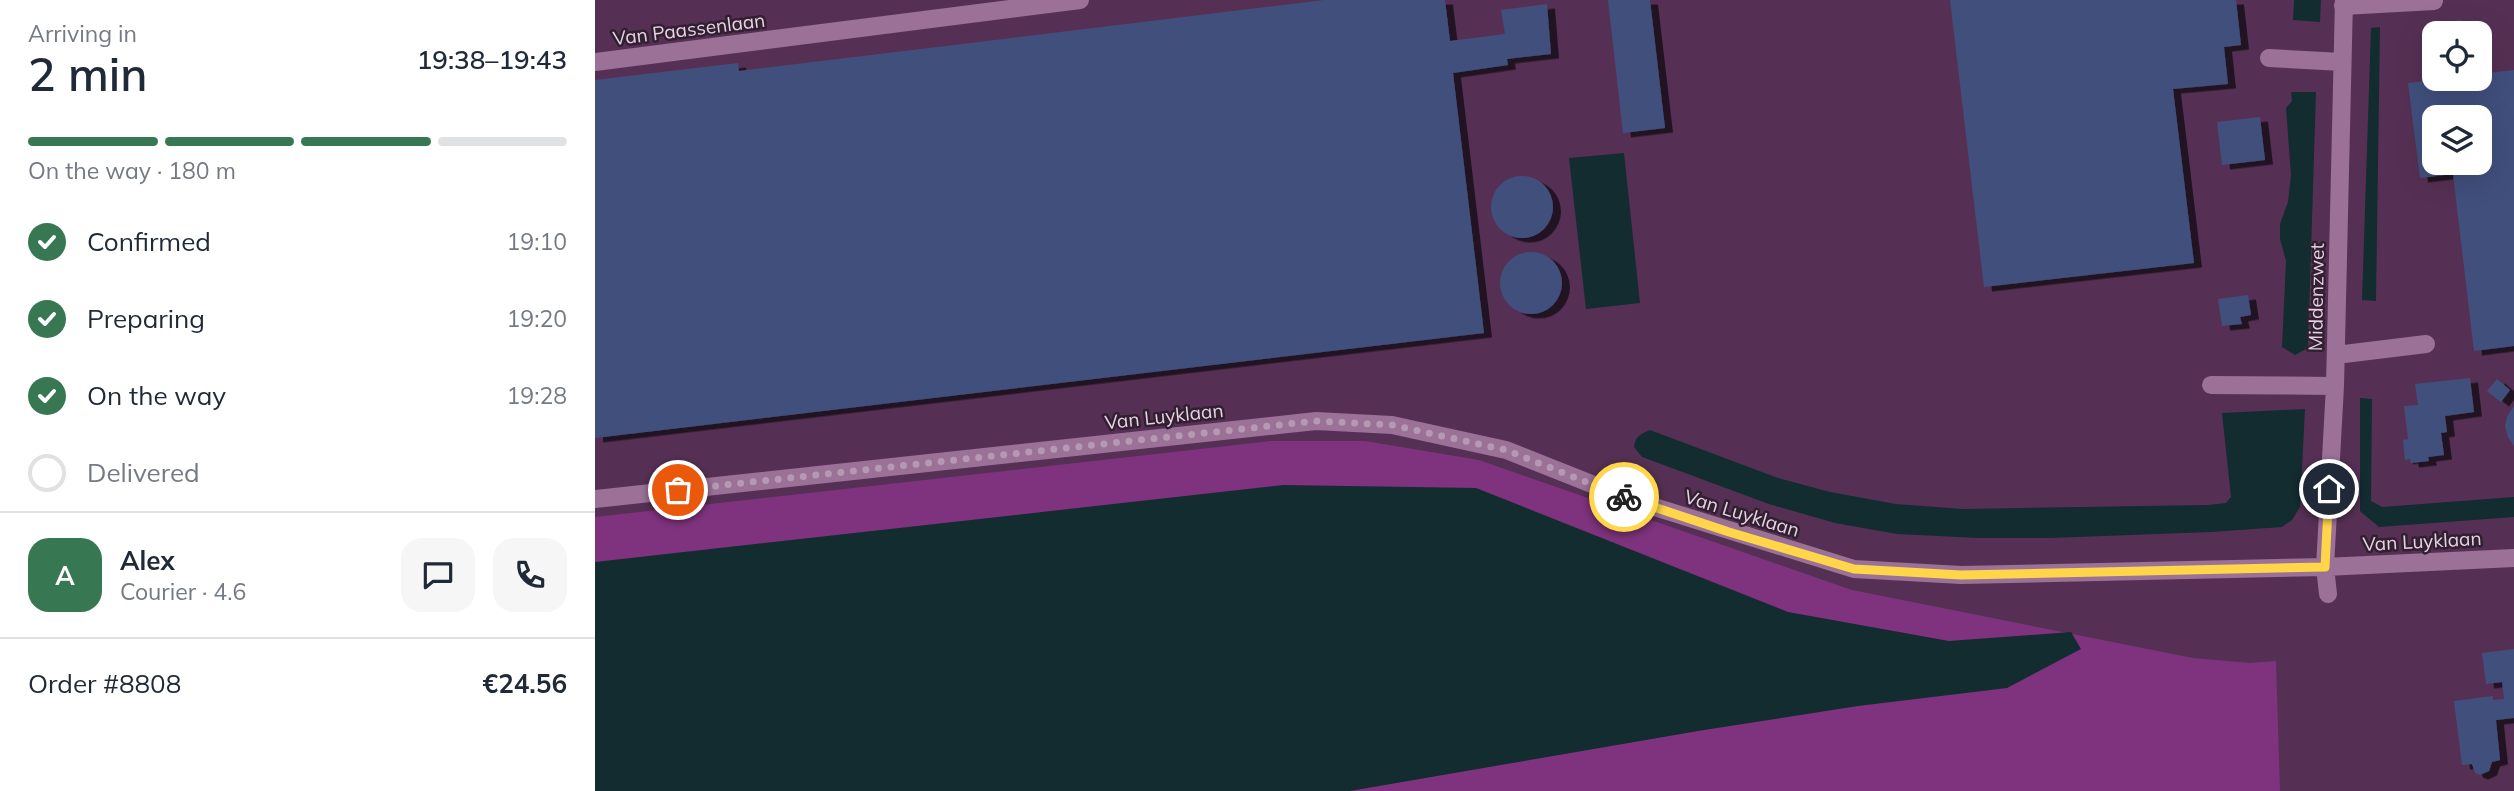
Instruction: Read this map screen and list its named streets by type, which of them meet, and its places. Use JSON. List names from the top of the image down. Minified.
{"streets":{"street":["Van Paassenlaan","Middenzwet","Van Luyklaan"]},"crossings":[["Middenzwet","Van Luyklaan"]],"page":{"heading":["2 min","Arriving in","19:38–19:43"],"panel":["Alex","Courier · 4.6","Order #8808","€24.56"],"bar":"On the way · 180 m","list":[["Confirmed","19:10"],["Preparing","19:20"],["On the way","19:28"],"Delivered"],"round":"A"}}
